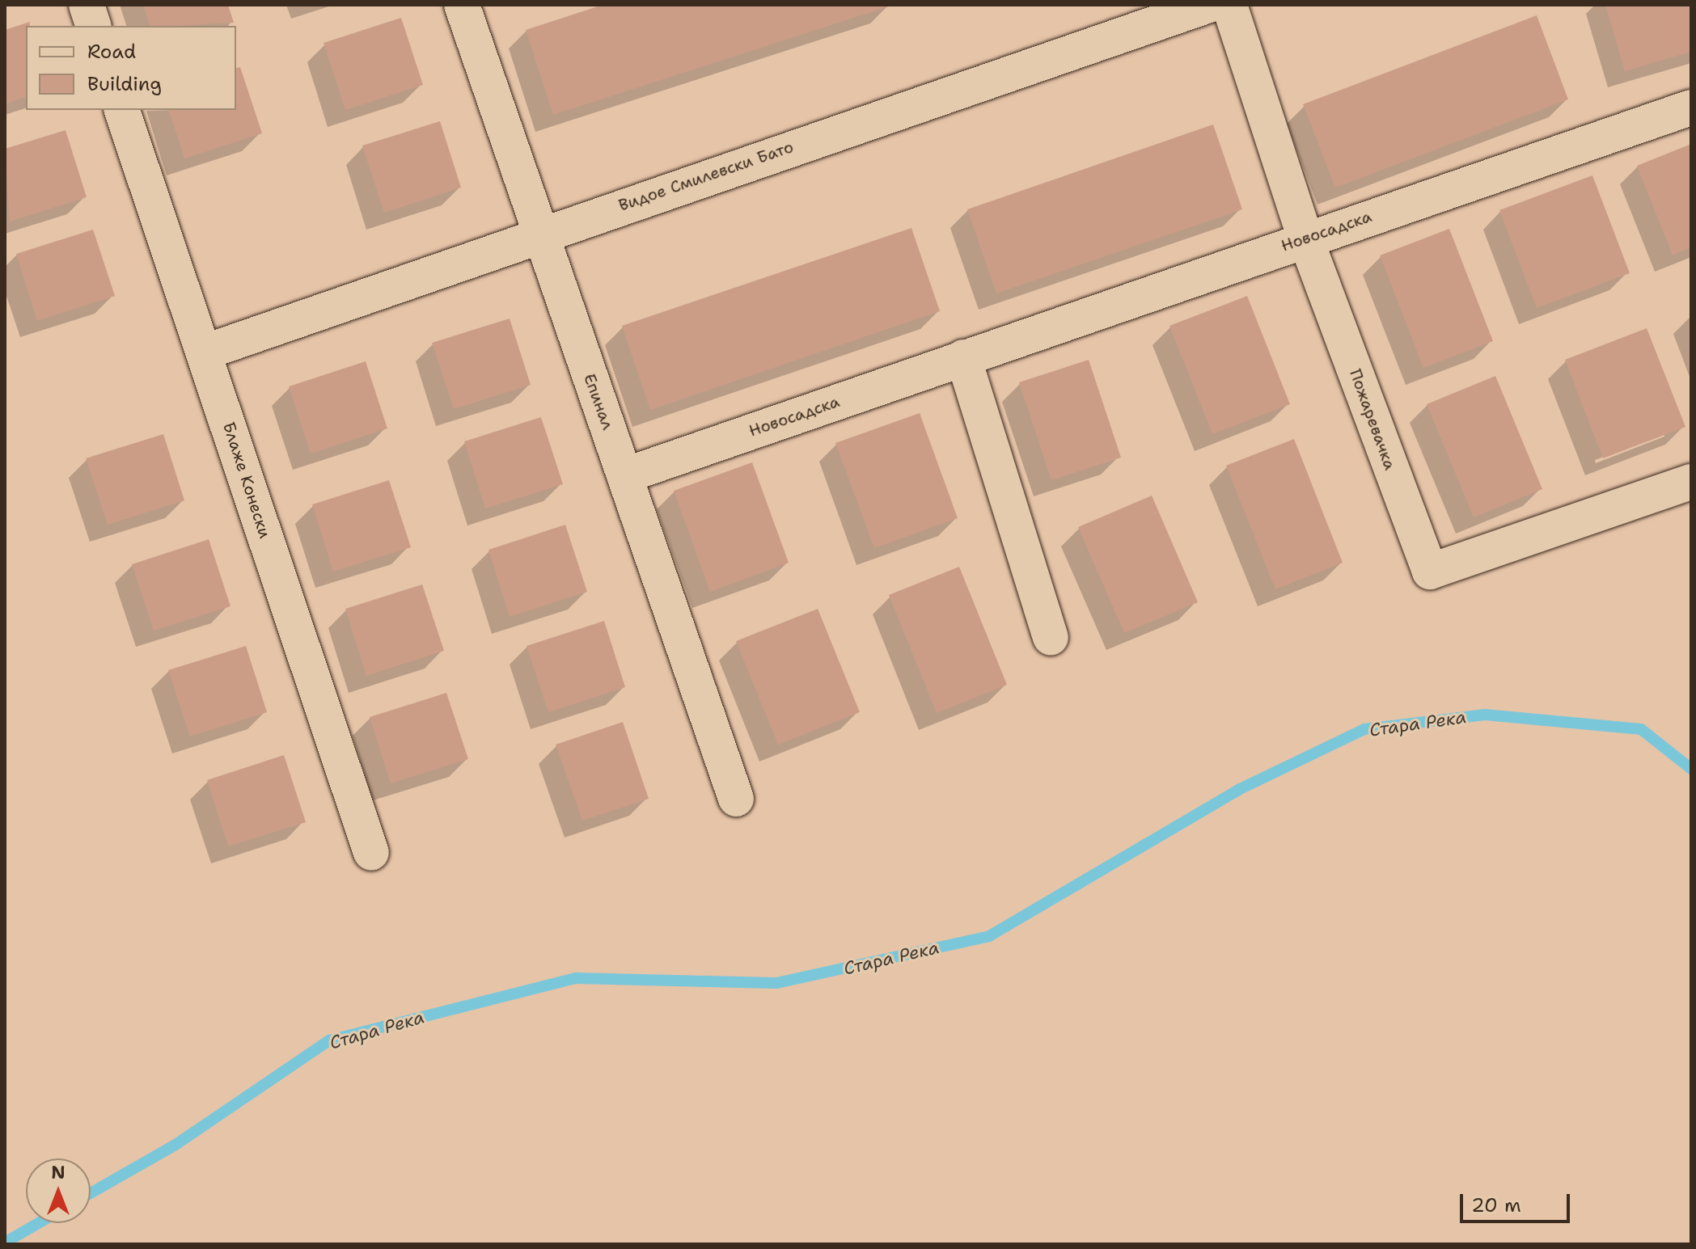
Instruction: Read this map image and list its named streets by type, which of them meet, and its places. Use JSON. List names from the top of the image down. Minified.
{"streets":{"street":["Видое Смилевски Бато","Новосадска","Епинал","Пожаревачка","Блаже Конески"]},"crossings":[["Видое Смилевски Бато","Епинал"],["Видое Смилевски Бато","Блаже Конески"],["Новосадска","Епинал"],["Новосадска","Пожаревачка"]],"water":["Стара Река"],"legend":["Road","Building"],"scale_bar":"20 m","north":"top"}
